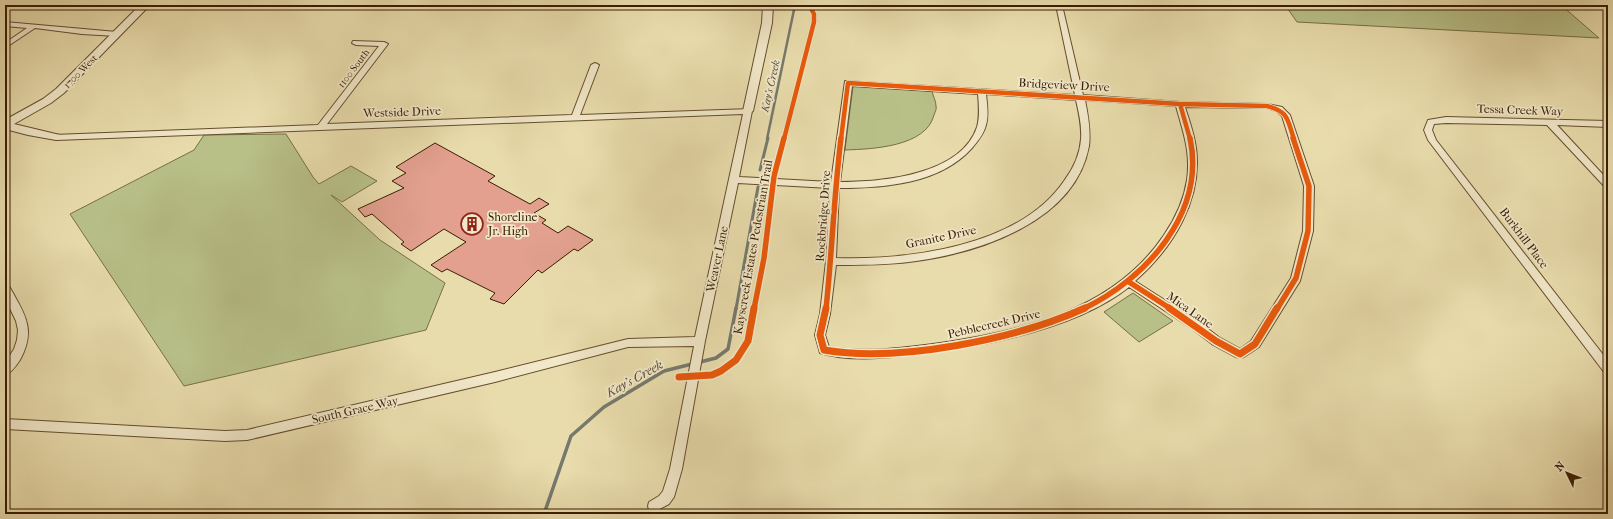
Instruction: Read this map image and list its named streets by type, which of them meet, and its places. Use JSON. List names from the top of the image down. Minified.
{"streets":{"street":["1100 South","1700 West","Bridgeview Drive","Tessa Creek Way","Westside Drive","Rockbridge Drive","Granite Drive","Burkhill Place","Weaver Lane","Mica Lane","Pebblecreek Drive","South Grace Way"],"cycle path":["Kayscreek Estates Pedestrian Trail"]},"crossings":[["1100 South","Westside Drive"],["Bridgeview Drive","Rockbridge Drive"],["Bridgeview Drive","Granite Drive"],["Bridgeview Drive","Mica Lane"],["Bridgeview Drive","Pebblecreek Drive"],["Tessa Creek Way","Burkhill Place"],["Westside Drive","Weaver Lane"],["Rockbridge Drive","Granite Drive"],["Rockbridge Drive","Pebblecreek Drive"],["Weaver Lane","South Grace Way"],["Mica Lane","Pebblecreek Drive"]],"water":["Kay's Creek"],"places":{"building":["Shoreline Jr. High"]},"north":"top left"}
